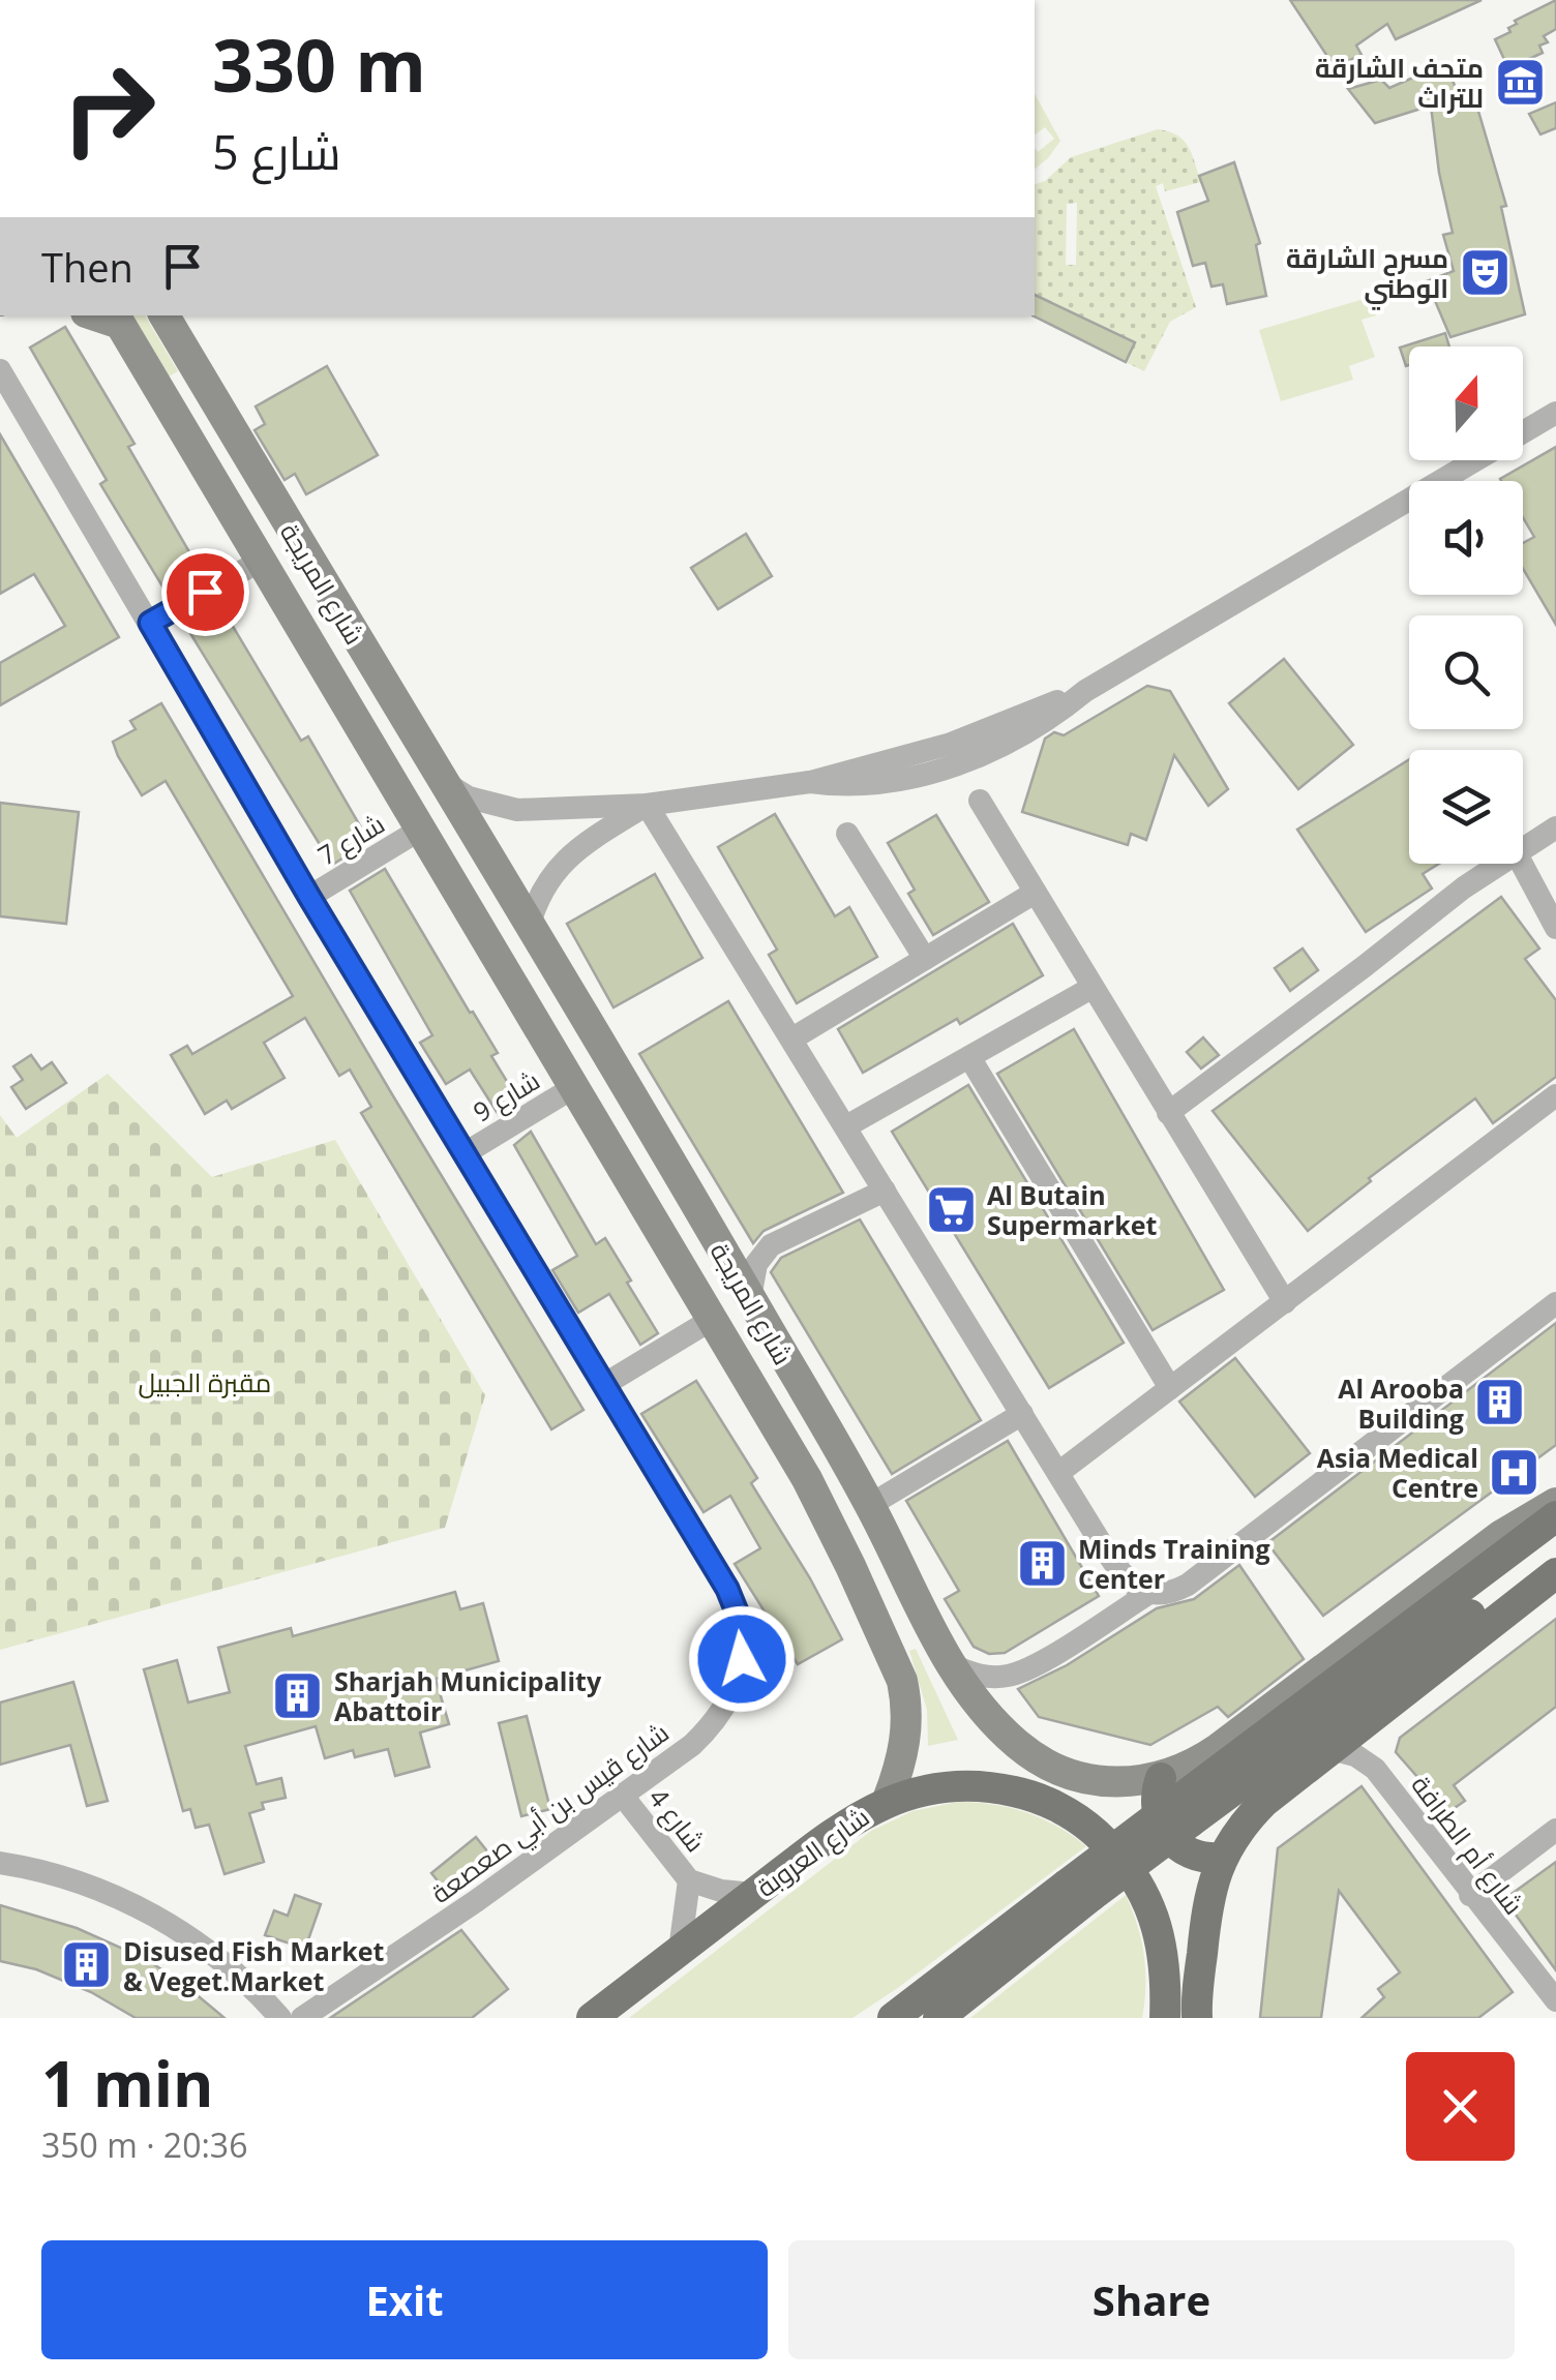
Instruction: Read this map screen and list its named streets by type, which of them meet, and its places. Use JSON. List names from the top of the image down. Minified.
{"streets":{"main road":["شارع المريجة","شارع العروبة"],"street":["شارع 7","شارع 9","شارع قيس بن أبي صعصعة","شارع 4","شارع أم الطرافة"]},"crossings":[["شارع المريجة","شارع 7"],["شارع المريجة","شارع 9"],["شارع المريجة","شارع العروبة"],["شارع 7","شارع قيس بن أبي صعصعة"],["شارع 9","شارع قيس بن أبي صعصعة"],["شارع قيس بن أبي صعصعة","شارع 4"],["شارع 4","شارع العروبة"]],"parks":["مقبرة الجبيل"],"places":{"museum":["متحف الشارقة للتراث"],"theatre":["مسرح الشارقة الوطني"],"supermarket":["Al Butain Supermarket"],"building":["Al Arooba Building","Minds Training Center","Sharjah Municipality Abattoir","Disused Fish Market & Veget.Market"],"hospital":["Asia Medical Centre"]},"north":"top","page":{"turn":["330 m","شارع 5"],"then":"Then","heading":["1 min","350 m · 20:36"],"buttons":["Exit","Share"]}}
